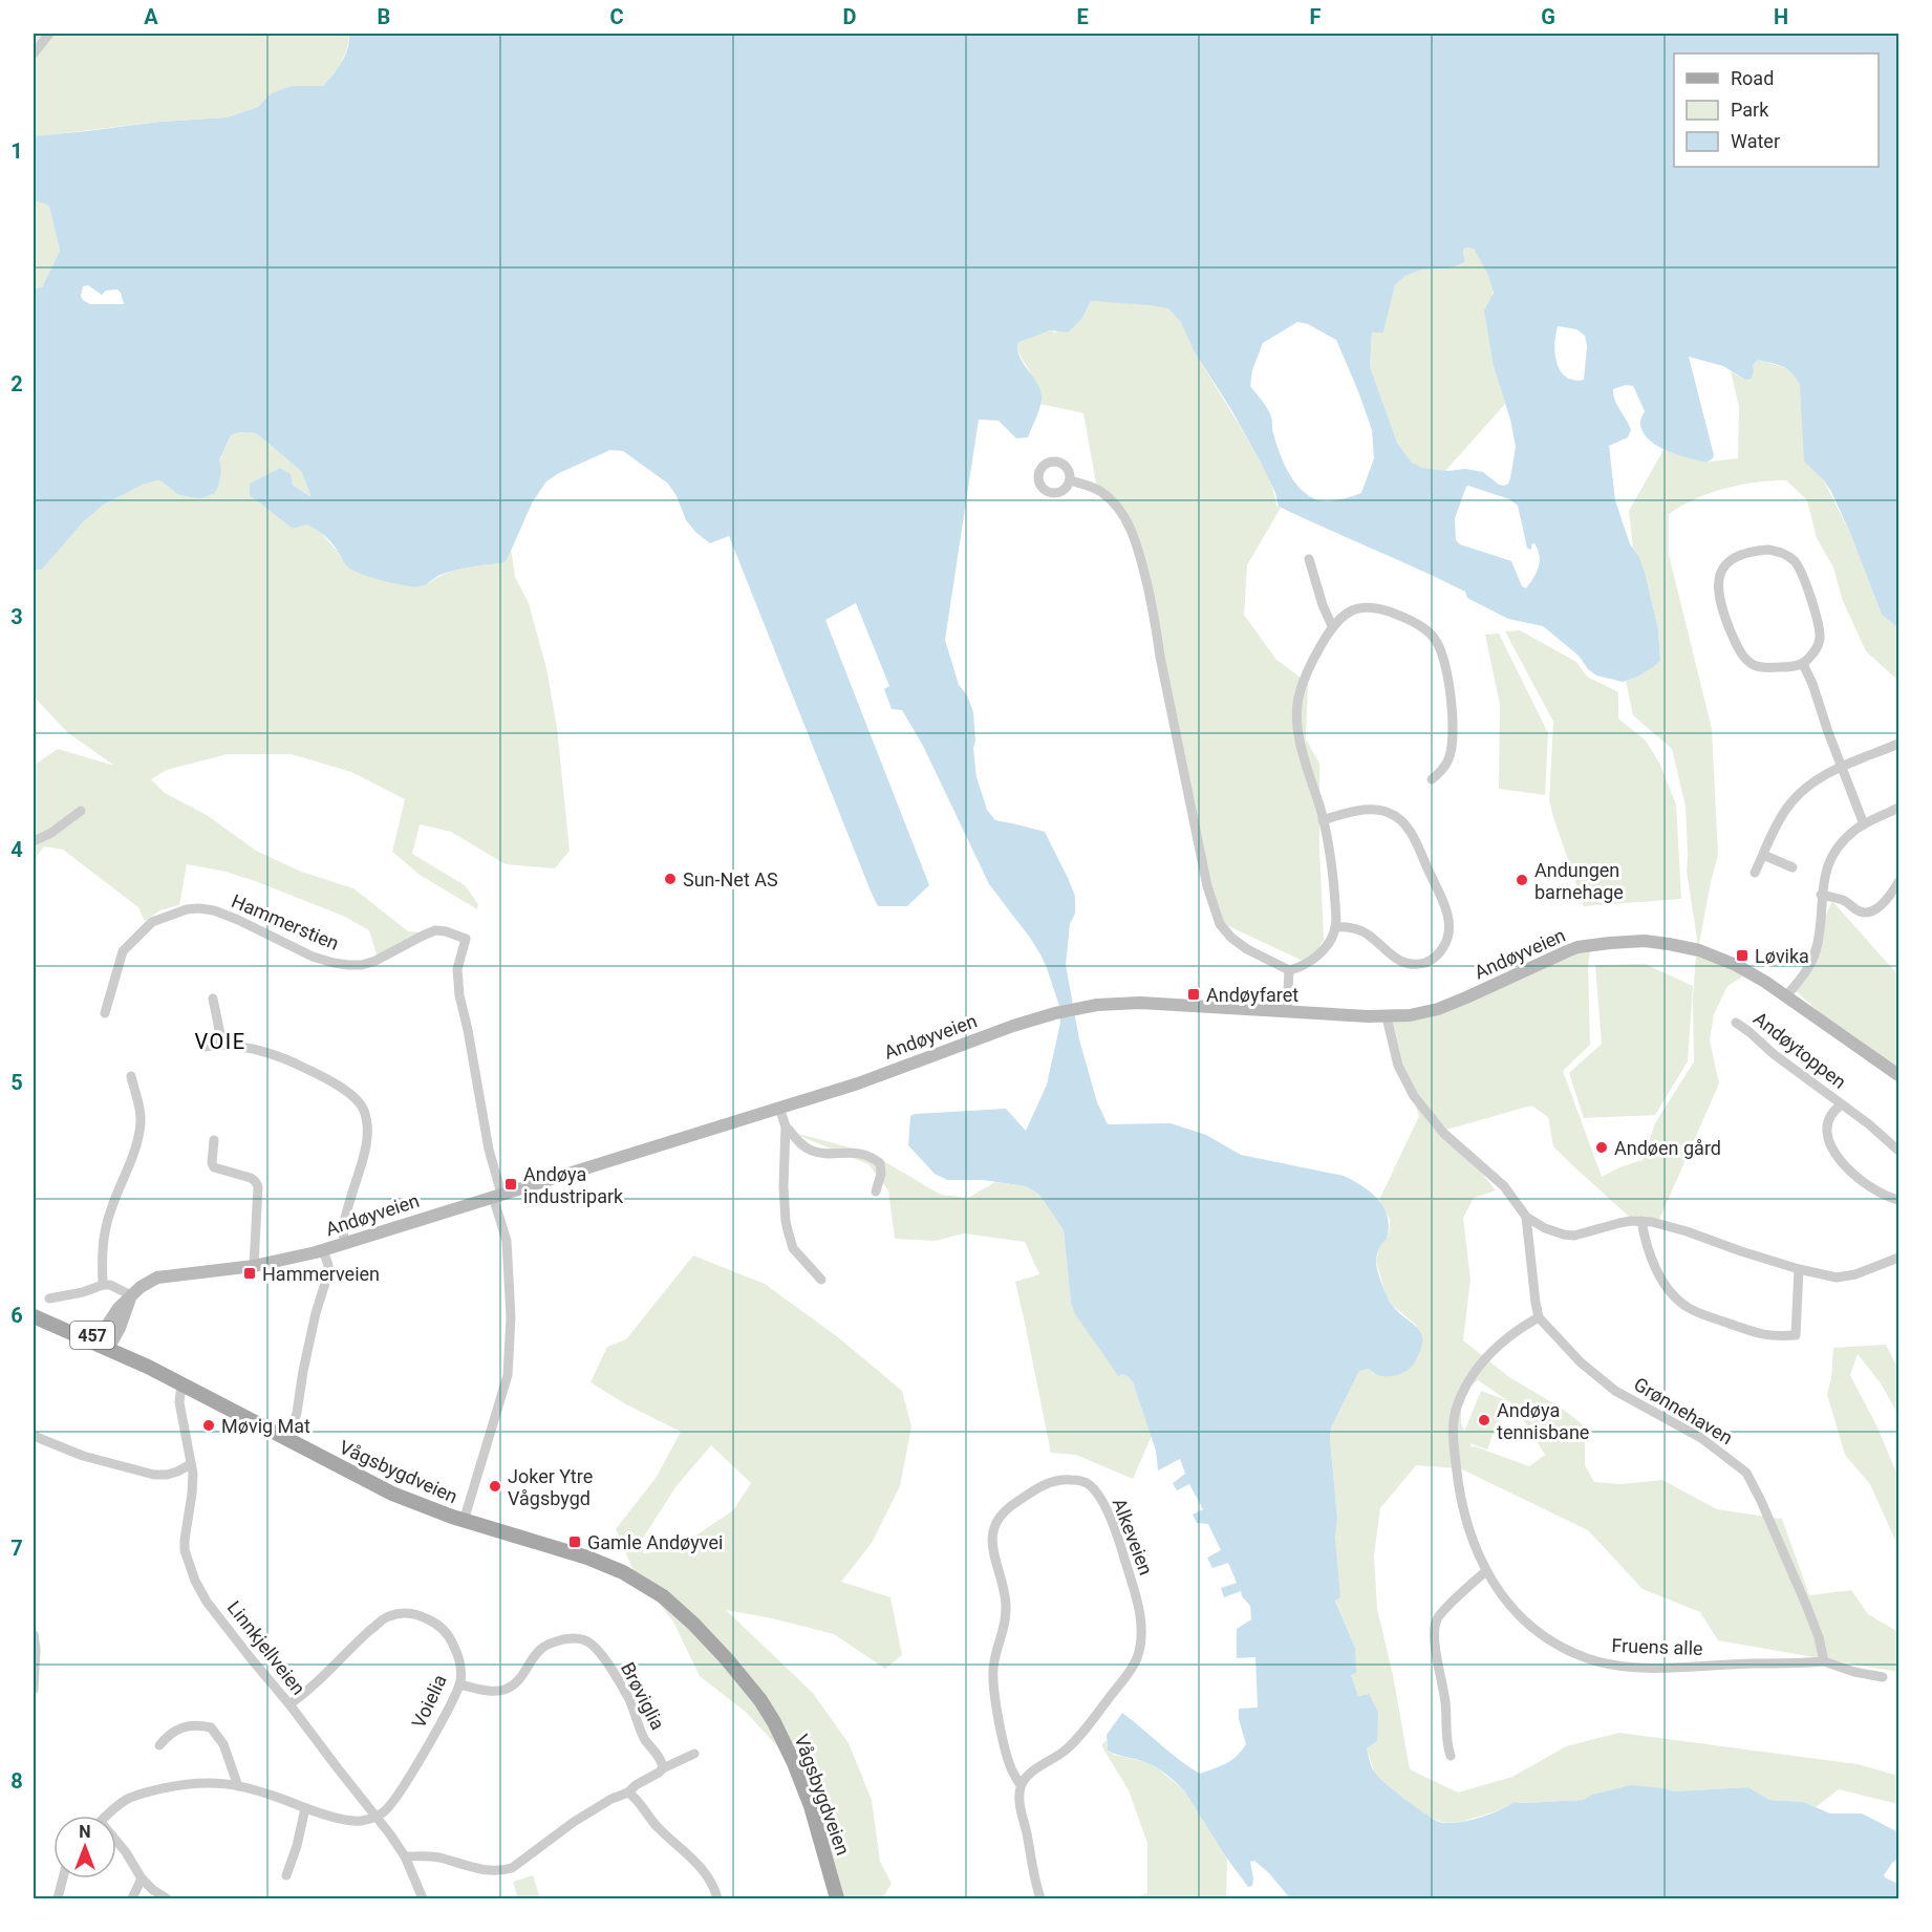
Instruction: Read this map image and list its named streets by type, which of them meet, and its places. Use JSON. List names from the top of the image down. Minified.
{"streets":{"main road":["457","Vågsbygdveien"],"street":["Hammerstien","Andøyveien","Andøytoppen","Grønnehaven","Alkeveien","Fruens alle","Linnkjellveien","Brøviglia","Voielia"]},"crossings":[["Hammerstien","Andøyveien"],["Grønnehaven","Fruens alle"],["Vågsbygdveien","Linnkjellveien"],["Linnkjellveien","Voielia"],["Brøviglia","Voielia"]],"districts":["VOIE"],"places":{"other":["Sun-Net AS","Andungen barnehage","Andøen gård","Andøya tennisbane","Møvig Mat","Joker Ytre Vågsbygd"],"transit":["Løvika","Andøyfaret","Andøya industripark","Hammerveien","Gamle Andøyvei"]},"legend":["Road","Park","Water"],"north":"top","grid":{"columns":["A","B","C","D","E","F","G","H"],"rows":["1","2","3","4","5","6","7","8"]}}
